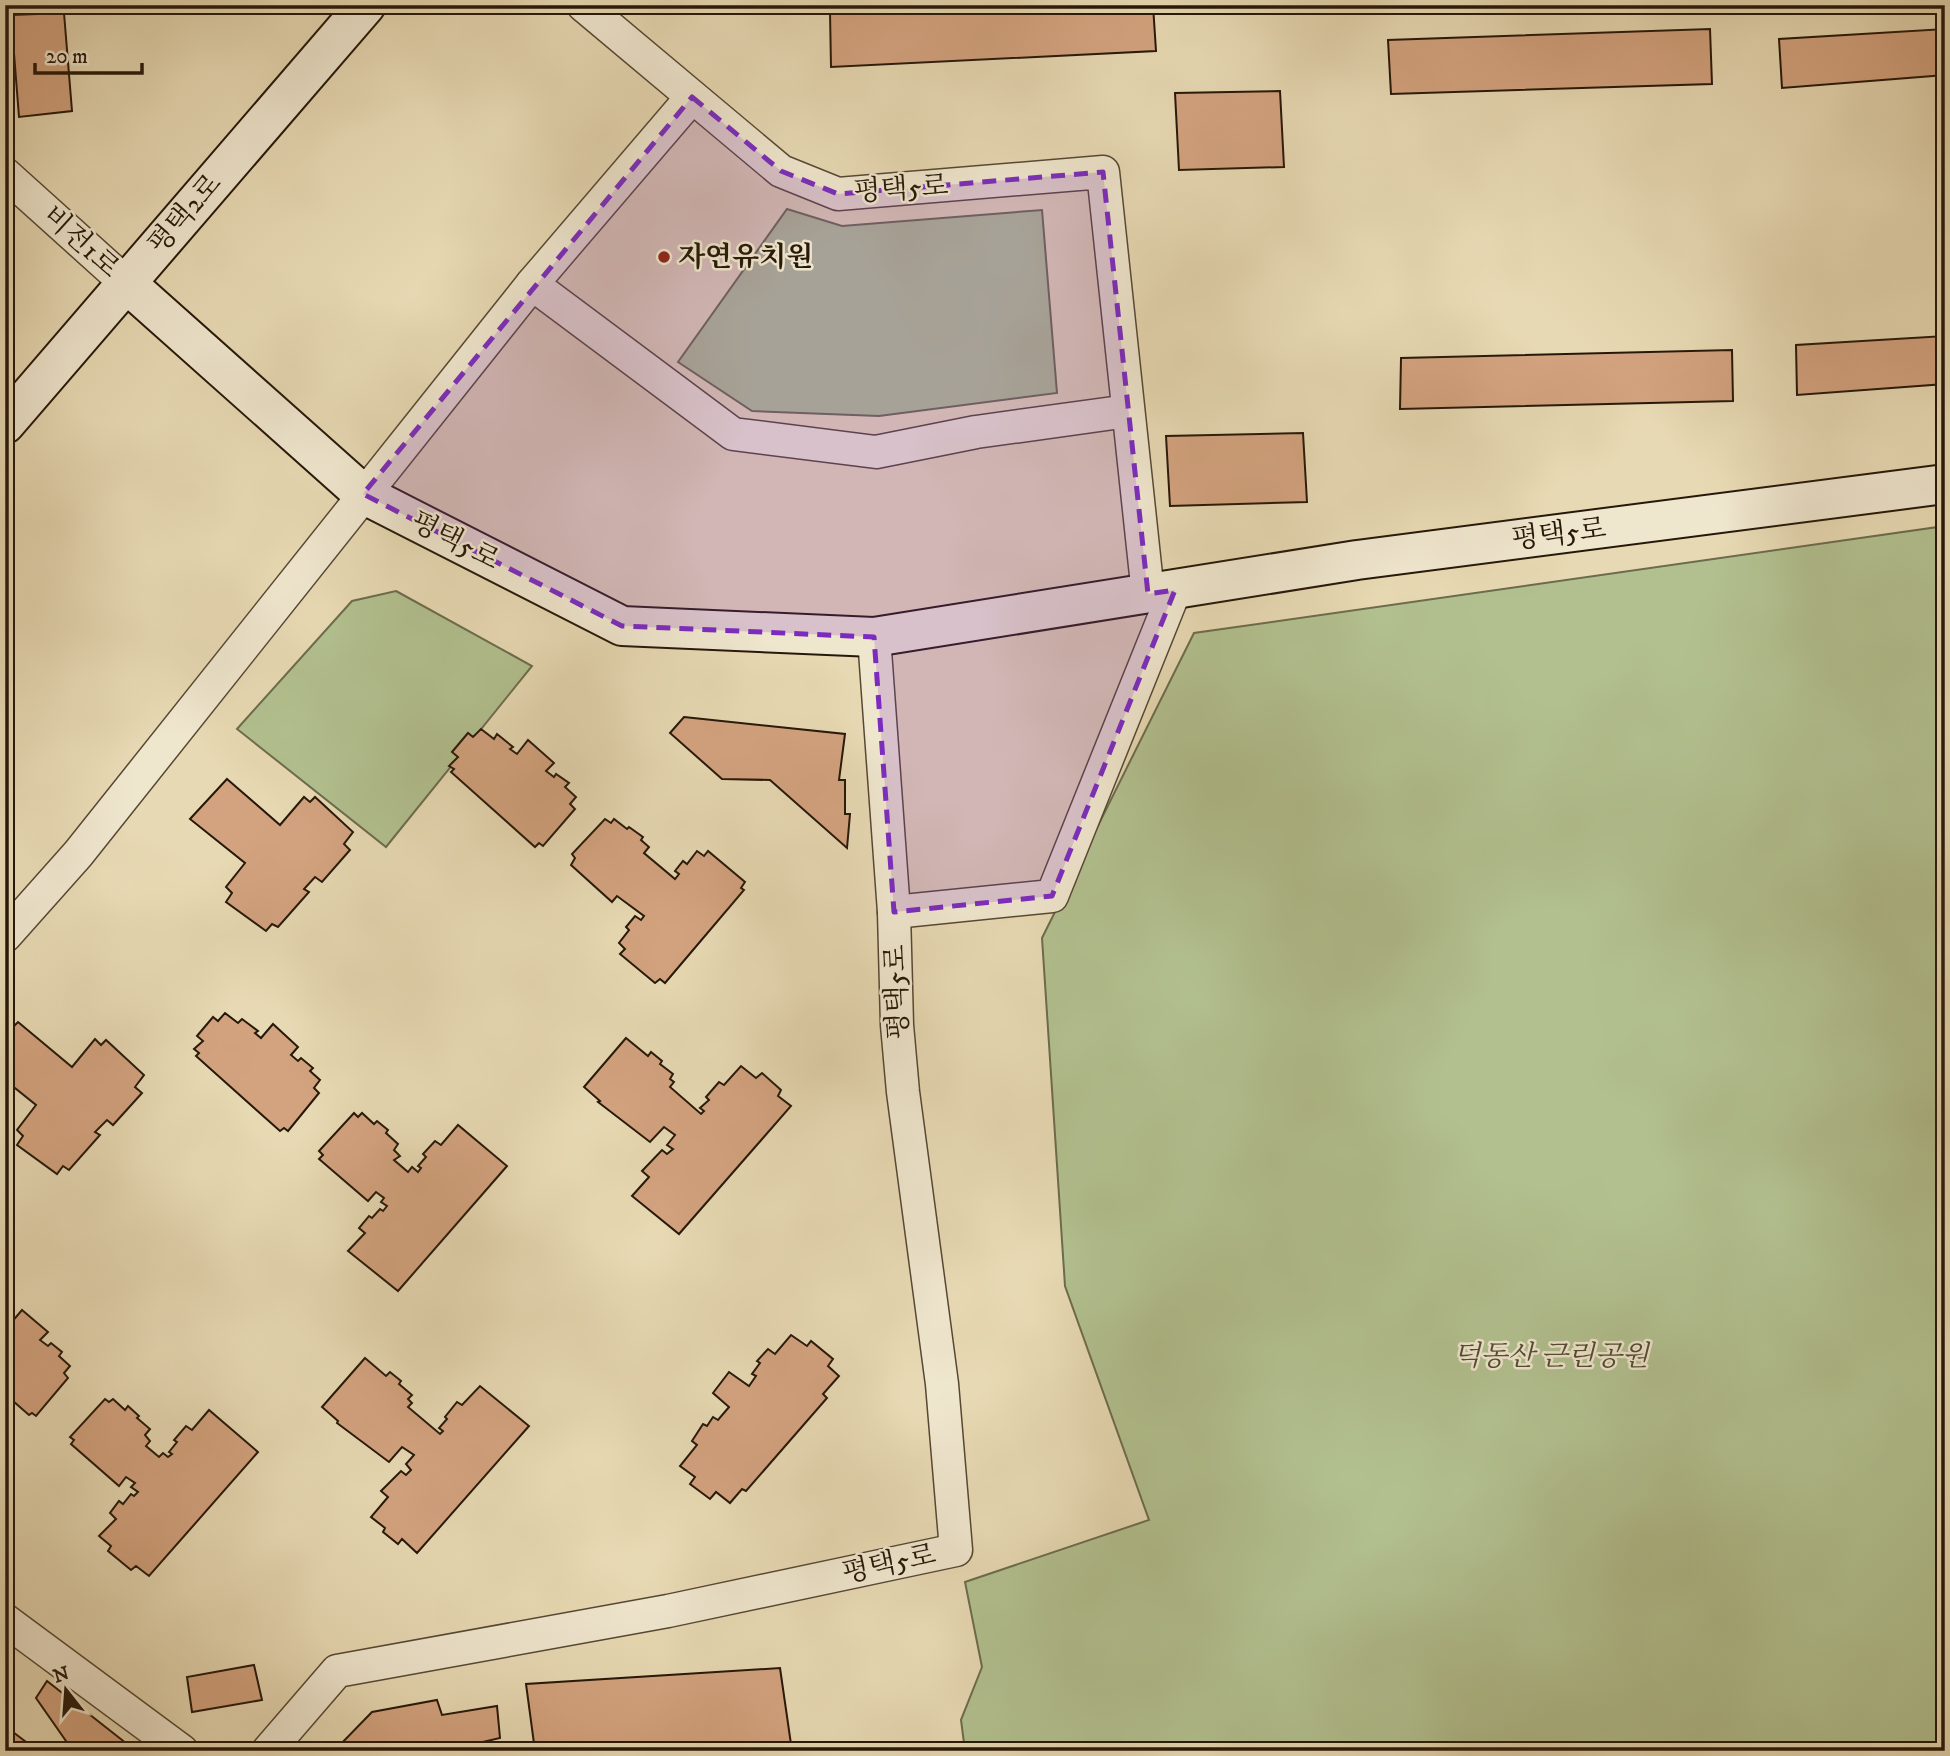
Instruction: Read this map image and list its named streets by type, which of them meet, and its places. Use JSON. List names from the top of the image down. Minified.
{"streets":{"street":["평택5로","평택2로","비전1로"]},"crossings":[["평택5로","평택2로"],["평택5로","비전1로"],["평택2로","비전1로"]],"parks":["덕동산 근린공원"],"places":["자연유치원"],"scale_bar":"20 m","north":"top"}
